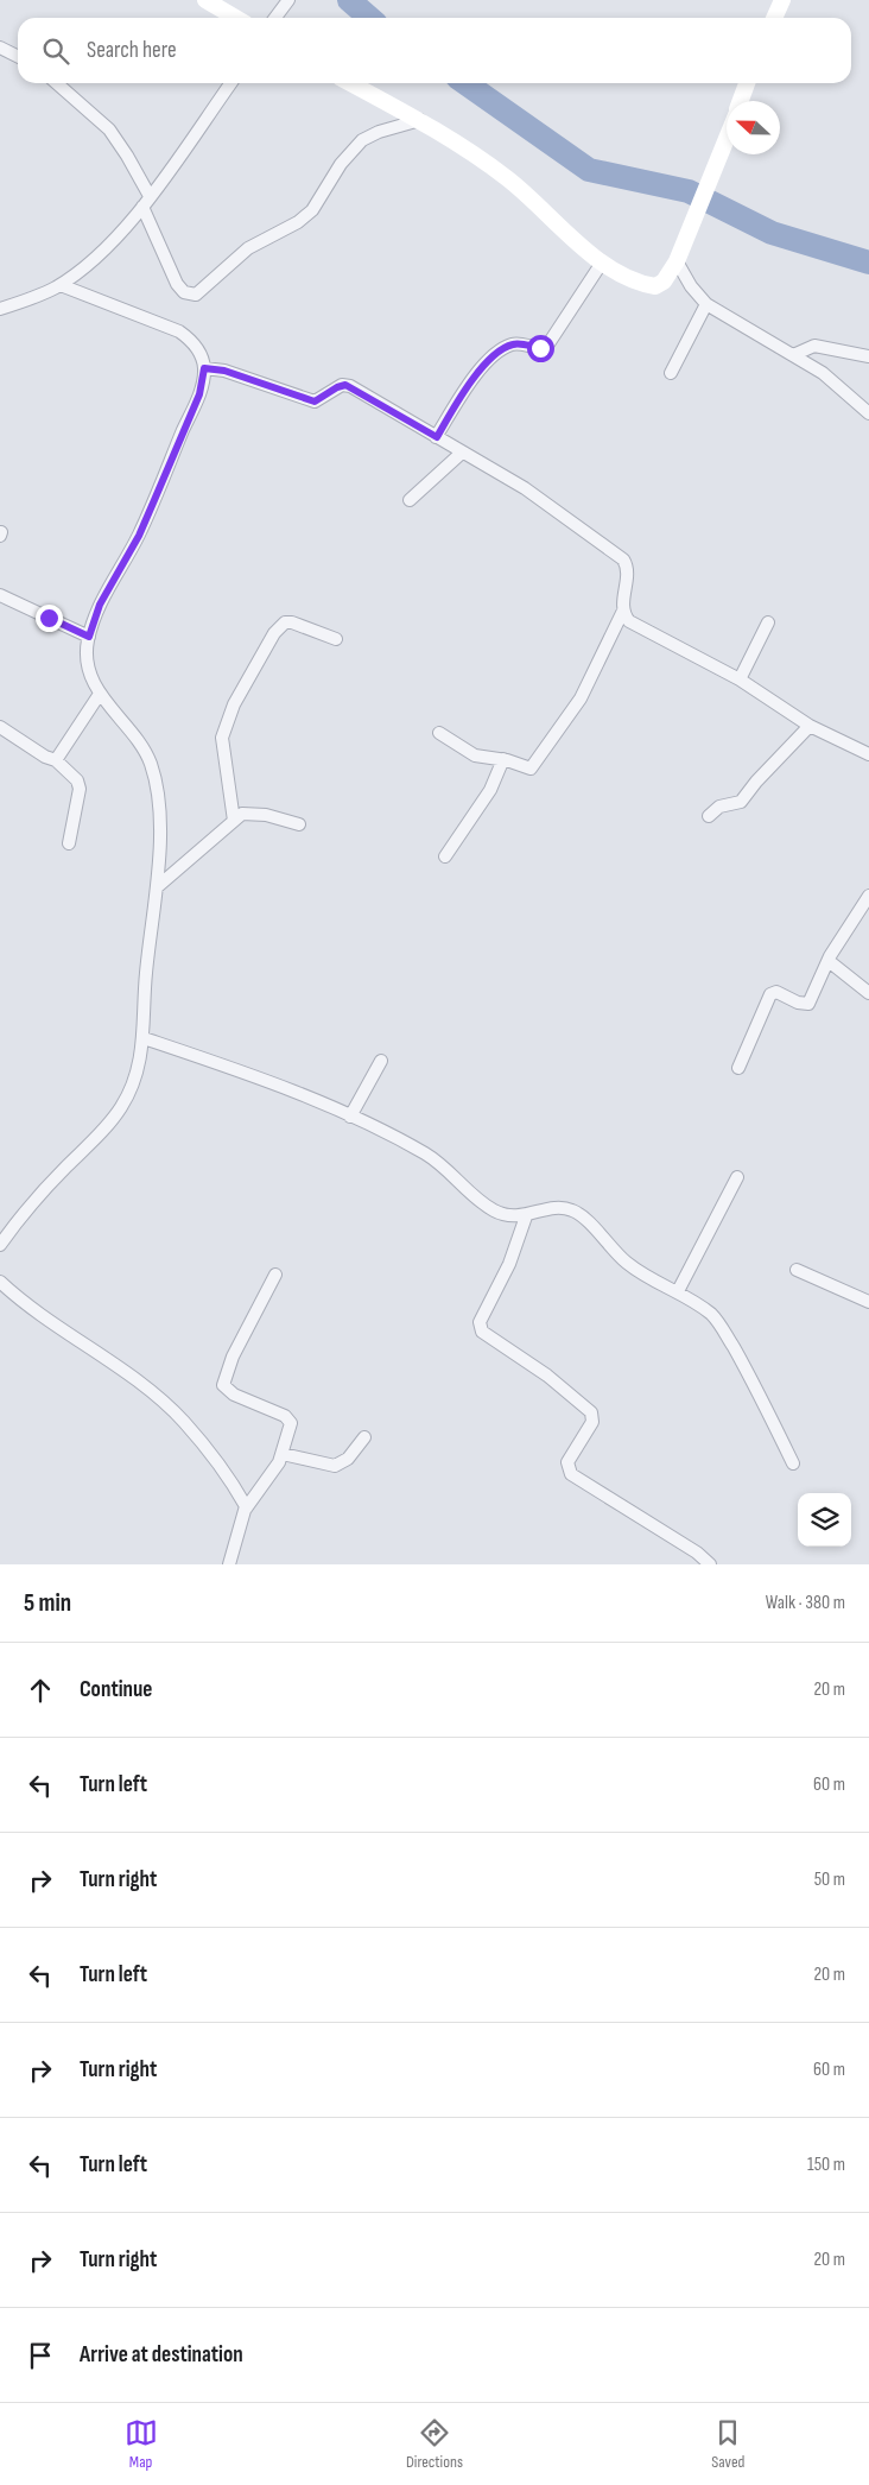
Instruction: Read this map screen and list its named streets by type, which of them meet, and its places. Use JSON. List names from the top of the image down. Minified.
{"north":"left","page":{"search":"Search here","heading":["5 min","Walk · 380 m"],"list":[["Continue","20 m"],["Turn left","60 m"],["Turn right","50 m"],["Turn left","20 m"],["Turn right","60 m"],["Turn left","150 m"],["Turn right","20 m"],"Arrive at destination"],"nav":["Map","Directions","Saved"]}}
